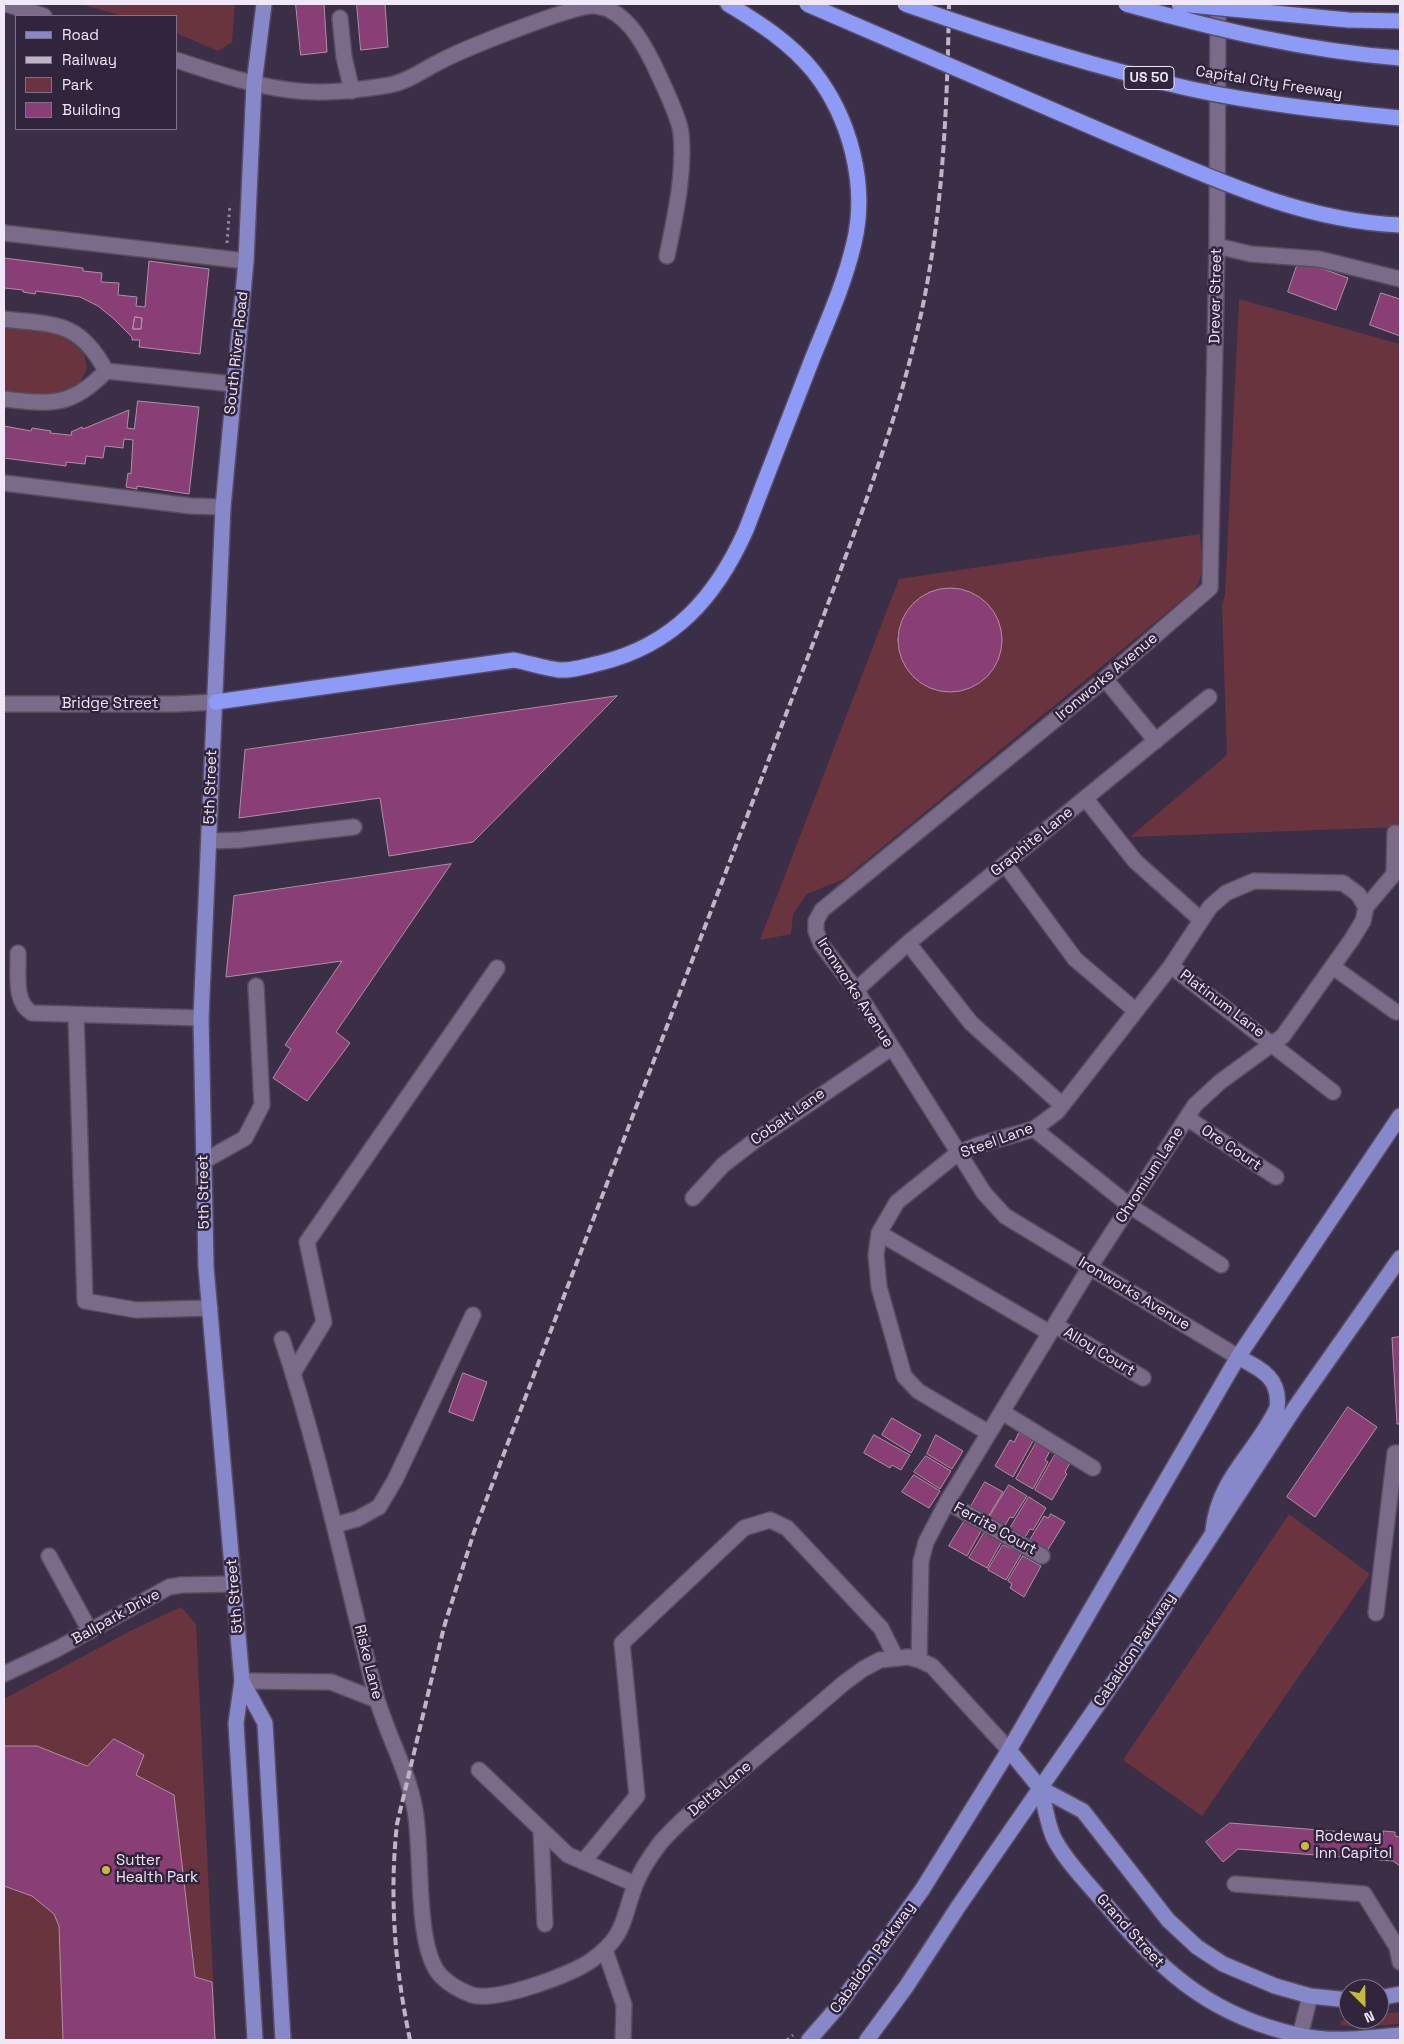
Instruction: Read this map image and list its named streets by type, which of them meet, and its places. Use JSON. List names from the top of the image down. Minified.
{"streets":{"highway":["US 50","Capital City Freeway"],"main road":["South River Road","5th Street","Cabaldon Parkway","Grand Street"],"street":["Drever Street","Ironworks Avenue","Bridge Street","Graphite Lane","Platinum Lane","Cobalt Lane","Steel Lane","Ore Court","Chromium Lane","Alloy Court","Ferrite Court","Ballpark Drive","Riske Lane","Delta Lane"]},"crossings":[["Drever Street","Ironworks Avenue"],["South River Road","Bridge Street"],["South River Road","5th Street"],["Ironworks Avenue","Graphite Lane"],["Ironworks Avenue","Cobalt Lane"],["Ironworks Avenue","Steel Lane"],["Ironworks Avenue","Chromium Lane"],["Ironworks Avenue","Cabaldon Parkway"],["Bridge Street","5th Street"],["5th Street","Ballpark Drive"],["Platinum Lane","Steel Lane"],["Platinum Lane","Chromium Lane"],["Steel Lane","Chromium Lane"],["Steel Lane","Alloy Court"],["Ore Court","Chromium Lane"],["Chromium Lane","Alloy Court"],["Chromium Lane","Ferrite Court"],["Chromium Lane","Delta Lane"],["Cabaldon Parkway","Delta Lane"],["Cabaldon Parkway","Grand Street"],["Riske Lane","Delta Lane"],["Delta Lane","Grand Street"]],"places":["Rodeway Inn Capitol","Sutter Health Park"],"legend":["Road","Railway","Park","Building"],"north":"bottom right"}
